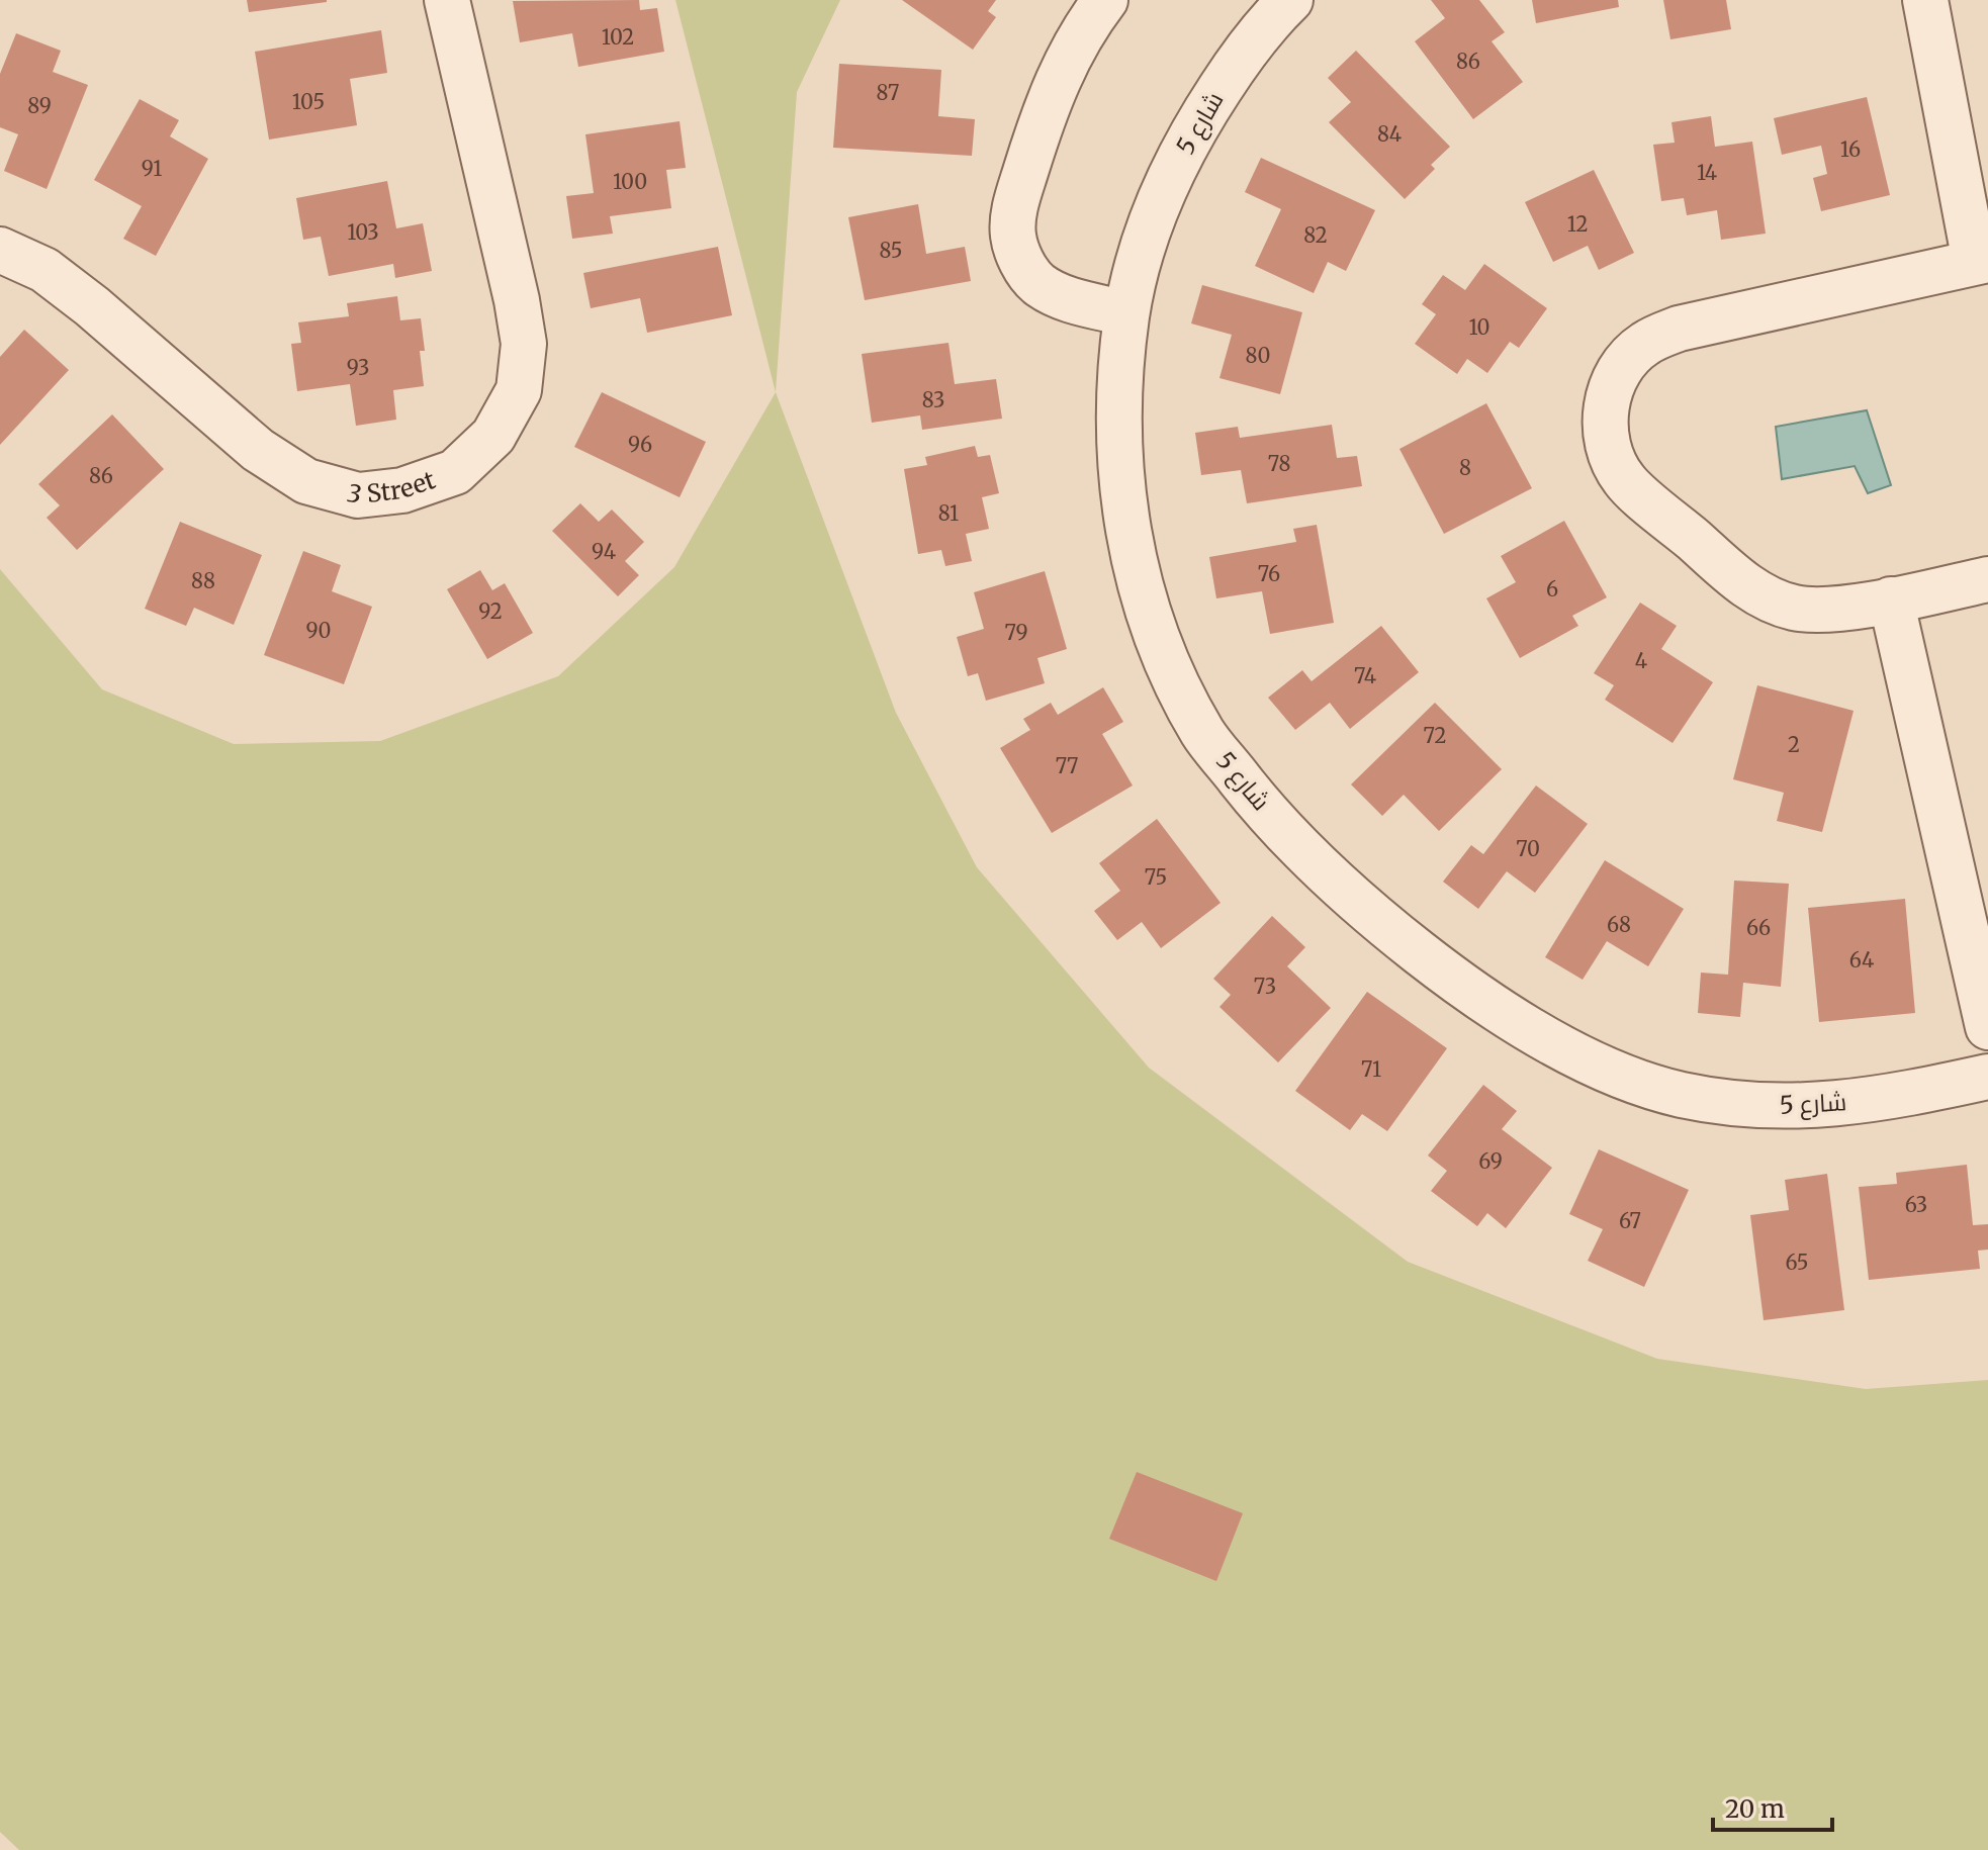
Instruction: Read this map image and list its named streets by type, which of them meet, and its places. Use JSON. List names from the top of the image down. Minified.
{"streets":{"street":["شارع 5","3 Street"]},"house_numbers":["102","86","87","105","89","84","16","91","14","100","12","103","82","85","10","80","93","83","96","78","8","86","81","94","76","88","6","92","90","79","4","74","72","2","77","70","75","68","66","64","73","71","69","63","67","65"],"scale_bar":"20 m"}
